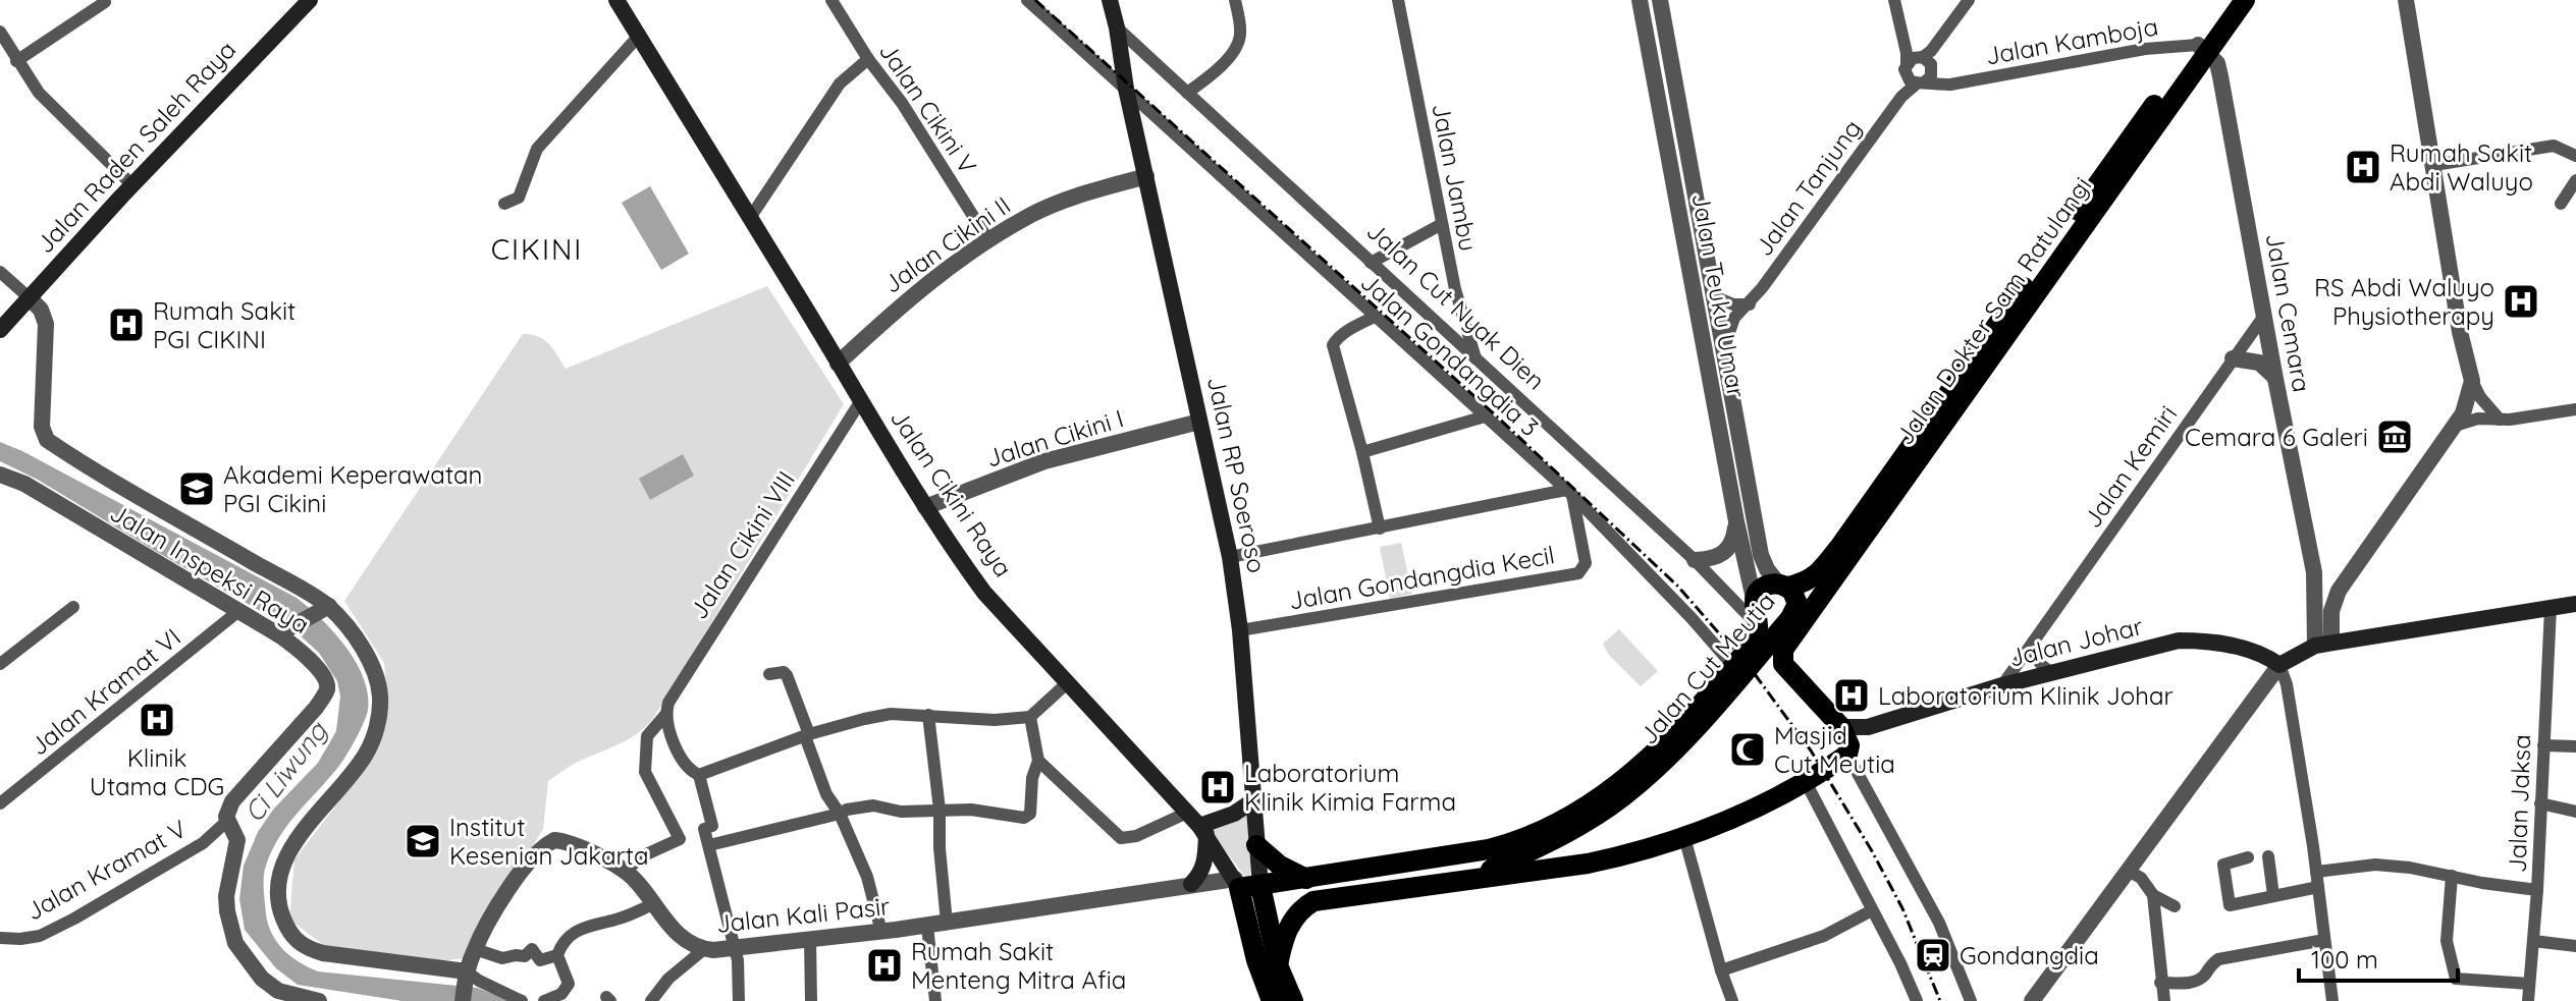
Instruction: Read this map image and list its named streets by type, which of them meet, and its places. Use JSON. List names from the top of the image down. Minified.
{"streets":{"main road":["Jalan Raden Saleh Raya","Jalan Dokter Sam Ratulangi","Jalan RP Soeroso","Jalan Cikini Raya","Jalan Johar","Jalan Cut Meutia"],"street":["Jalan Kamboja","Jalan Cikini V","Jalan Jambu","Jalan Tanjung","Jalan Cikini II","Jalan Teuku Umar","Jalan Cut Nyak Dien","Jalan Cemara","Jalan Gondangdia 3","Jalan Cikini I","Jalan Kemiri","Jalan Cikini VIII","Jalan Inspeksi Raya","Jalan Gondangdia Kecil","Jalan Kramat VI","Jalan Jaksa","Jalan Kramat V","Jalan Kali Pasir"]},"crossings":[["Jalan Kamboja","Jalan Tanjung"],["Jalan Kamboja","Jalan Dokter Sam Ratulangi"],["Jalan Kamboja","Jalan Cemara"],["Jalan Cikini V","Jalan Cikini II"],["Jalan Raden Saleh Raya","Jalan Inspeksi Raya"],["Jalan Jambu","Jalan Cut Nyak Dien"],["Jalan Tanjung","Jalan Teuku Umar"],["Jalan Cikini II","Jalan RP Soeroso"],["Jalan Cikini II","Jalan Cikini Raya"],["Jalan Teuku Umar","Jalan Dokter Sam Ratulangi"],["Jalan Teuku Umar","Jalan Cut Meutia"],["Jalan Cut Nyak Dien","Jalan RP Soeroso"],["Jalan Cut Nyak Dien","Jalan Cut Meutia"],["Jalan Dokter Sam Ratulangi","Jalan Cemara"],["Jalan Dokter Sam Ratulangi","Jalan Johar"],["Jalan Dokter Sam Ratulangi","Jalan Cut Meutia"],["Jalan Cemara","Jalan Kemiri"],["Jalan Gondangdia 3","Jalan RP Soeroso"],["Jalan Gondangdia 3","Jalan Gondangdia Kecil"],["Jalan Gondangdia 3","Jalan Cut Meutia"],["Jalan Cikini I","Jalan RP Soeroso"],["Jalan Cikini I","Jalan Cikini Raya"],["Jalan Kemiri","Jalan Johar"],["Jalan RP Soeroso","Jalan Cikini Raya"],["Jalan RP Soeroso","Jalan Gondangdia Kecil"],["Jalan RP Soeroso","Jalan Cut Meutia"],["Jalan RP Soeroso","Jalan Kali Pasir"],["Jalan Cikini Raya","Jalan Cikini VIII"],["Jalan Cikini Raya","Jalan Cut Meutia"],["Jalan Cikini Raya","Jalan Kali Pasir"],["Jalan Inspeksi Raya","Jalan Kramat VI"],["Jalan Inspeksi Raya","Jalan Kramat V"],["Jalan Johar","Jalan Cut Meutia"],["Jalan Cut Meutia","Jalan Kali Pasir"]],"districts":["CIKINI"],"water":["Ci Liwung"],"places":{"hospital":["Rumah Sakit Abdi Waluyo","RS Abdi Waluyo Physiotherapy","Rumah Sakit PGI CIKINI","Laboratorium Klinik Johar","Klinik Utama CDG","Laboratorium Klinik Kimia Farma","Rumah Sakit Menteng Mitra Afia"],"museum":["Cemara 6 Galeri"],"school or university":["Akademi Keperawatan PGI Cikini","Institut Kesenian Jakarta"],"mosque":["Masjid Cut Meutia"],"station":["Gondangdia"]},"scale_bar":"100 m"}
